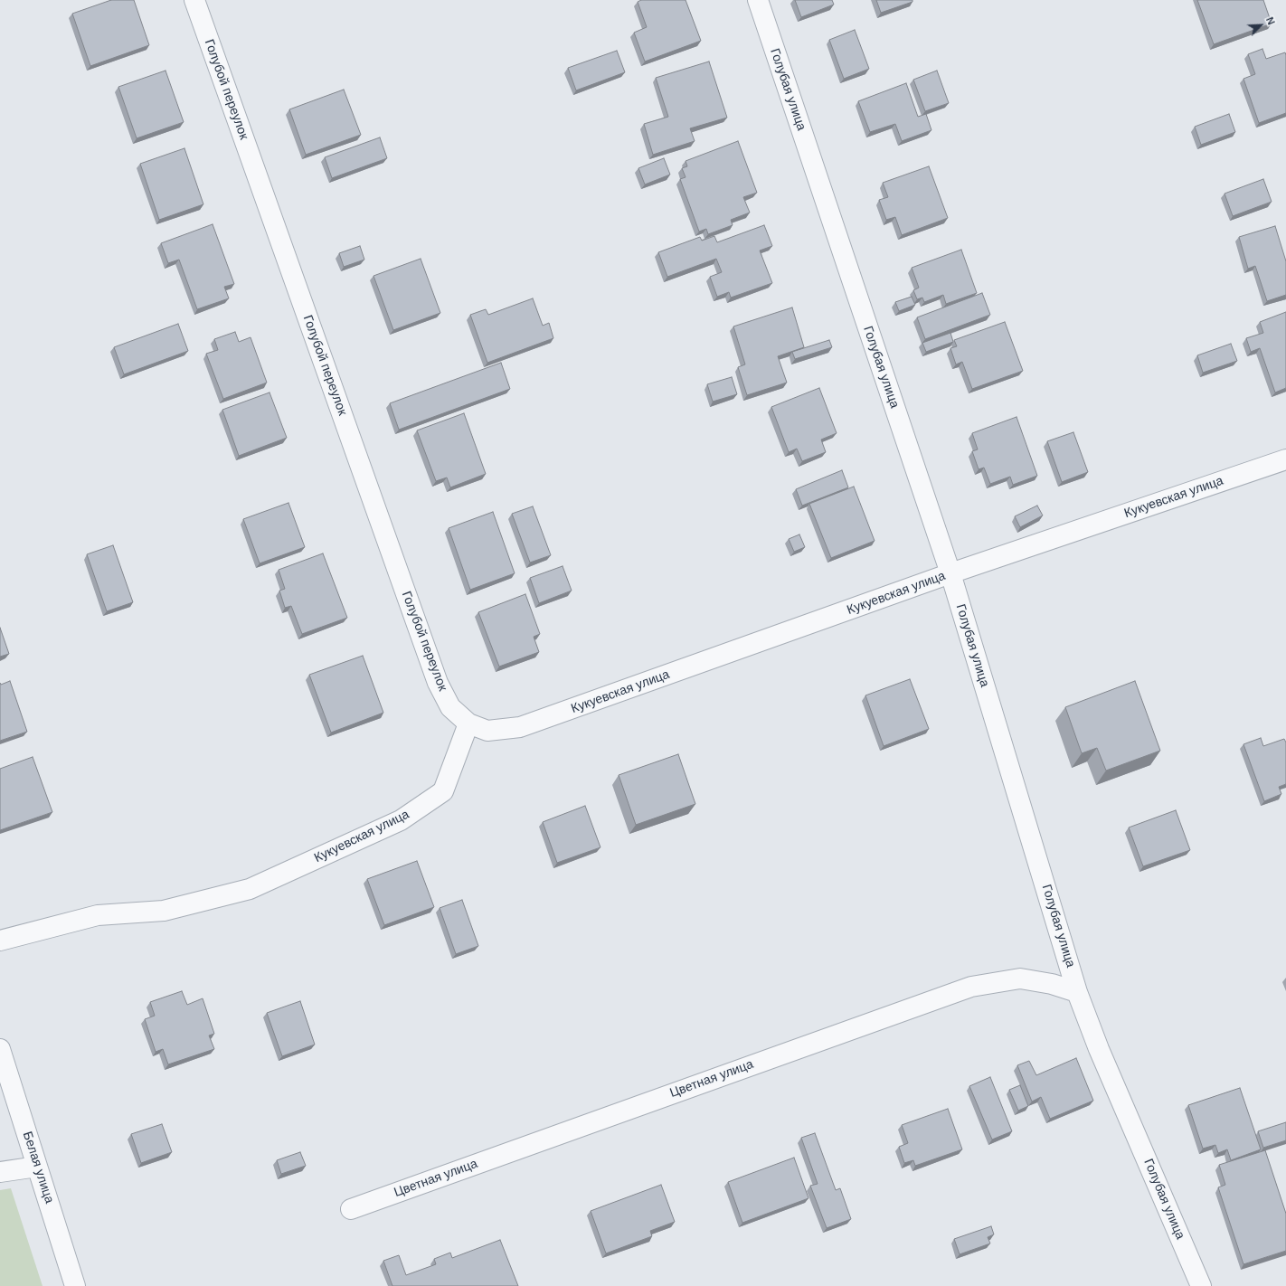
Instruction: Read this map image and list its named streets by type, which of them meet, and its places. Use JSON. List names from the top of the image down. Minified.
{"streets":{"street":["Голубой переулок","Голубая улица","Кукуевская улица","Цветная улица","Белая улица"]},"crossings":[["Голубой переулок","Кукуевская улица"],["Голубая улица","Кукуевская улица"],["Голубая улица","Цветная улица"]],"north":"top right"}
